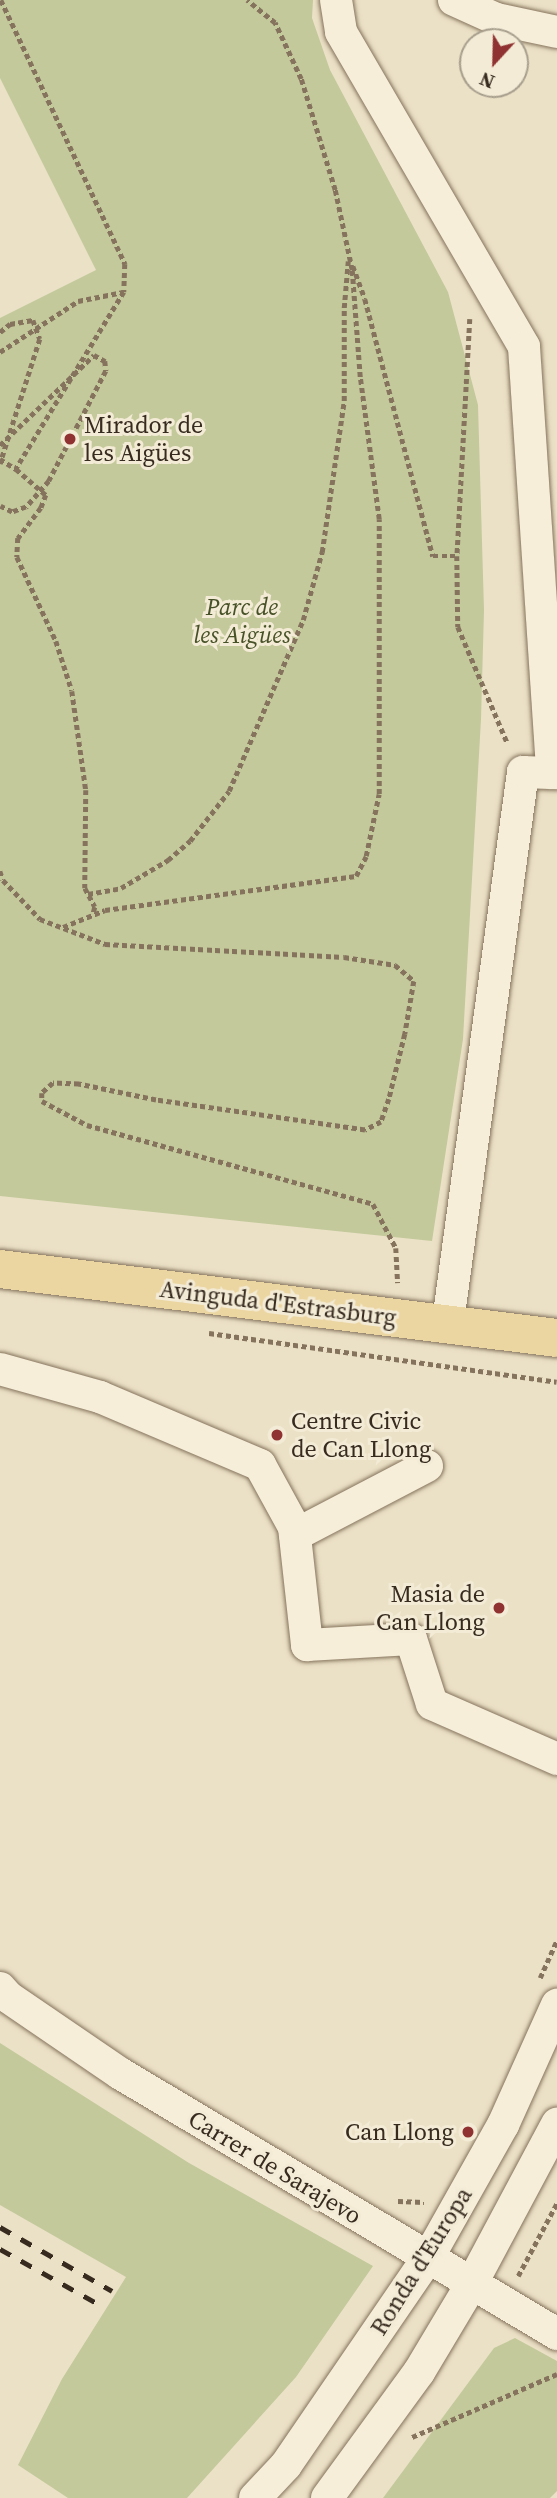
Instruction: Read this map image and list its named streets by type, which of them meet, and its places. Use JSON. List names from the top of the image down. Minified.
{"streets":{"main road":["Avinguda d'Estrasburg"],"street":["Carrer de Sarajevo","Ronda d'Europa"]},"crossings":[["Carrer de Sarajevo","Ronda d'Europa"]],"parks":["Parc de les Aigües"],"places":["Mirador de les Aigües","Centre Civic de Can Llong","Masia de Can Llong","Can Llong"],"north":"bottom"}
